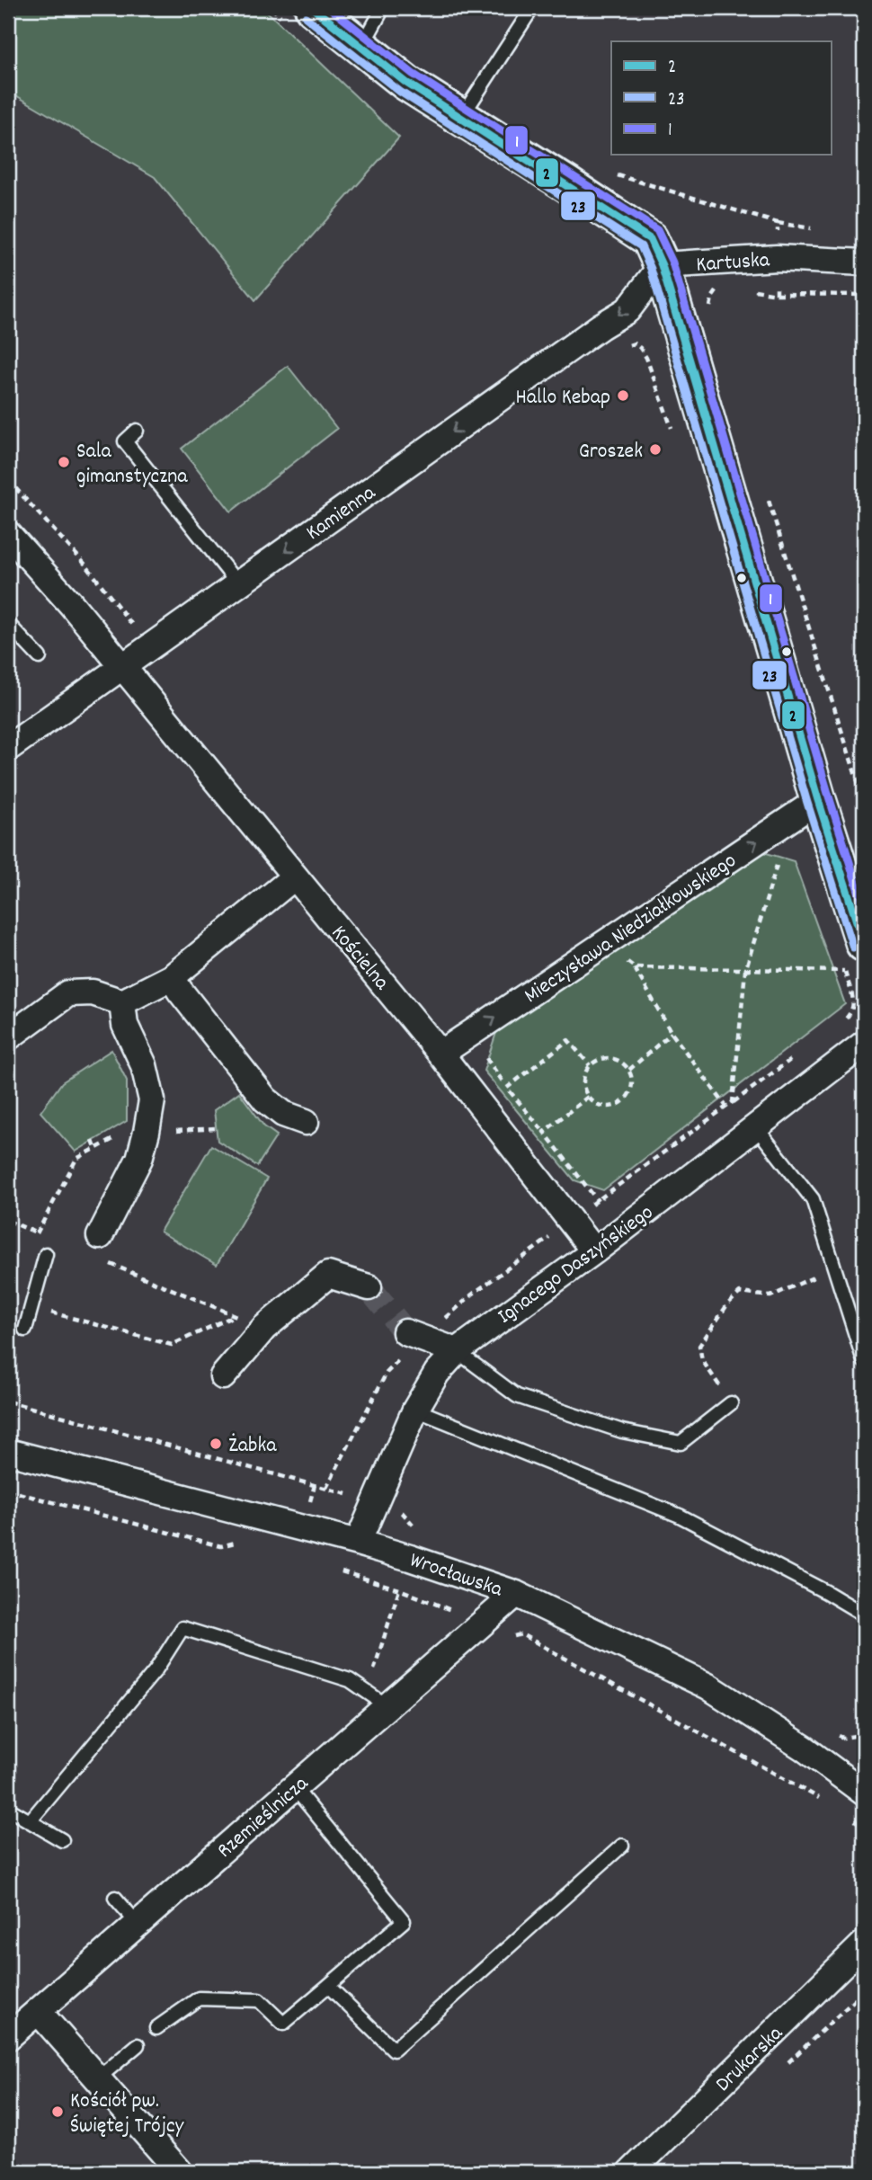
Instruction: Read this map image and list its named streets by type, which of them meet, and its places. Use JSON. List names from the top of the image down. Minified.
{"streets":{"street":["Kartuska","Kamienna","Mieczysława Niedziałkowskiego","Kościelna","Ignacego Daszyńskiego","Wrocławska","Rzemieślnicza","Drukarska"]},"crossings":[["Kartuska","Kamienna"],["Kamienna","Kościelna"],["Mieczysława Niedziałkowskiego","Kościelna"],["Kościelna","Ignacego Daszyńskiego"],["Ignacego Daszyńskiego","Wrocławska"],["Wrocławska","Rzemieślnicza"]],"one_way":["Kamienna","Mieczysława Niedziałkowskiego"],"places":["Hallo Kebap","Groszek","Sala gimanstyczna","Żabka","Kościół pw. Świętej Trójcy"],"lines":["transit line 2","transit line 1","transit line 23"],"legend":["2","23","1"]}
